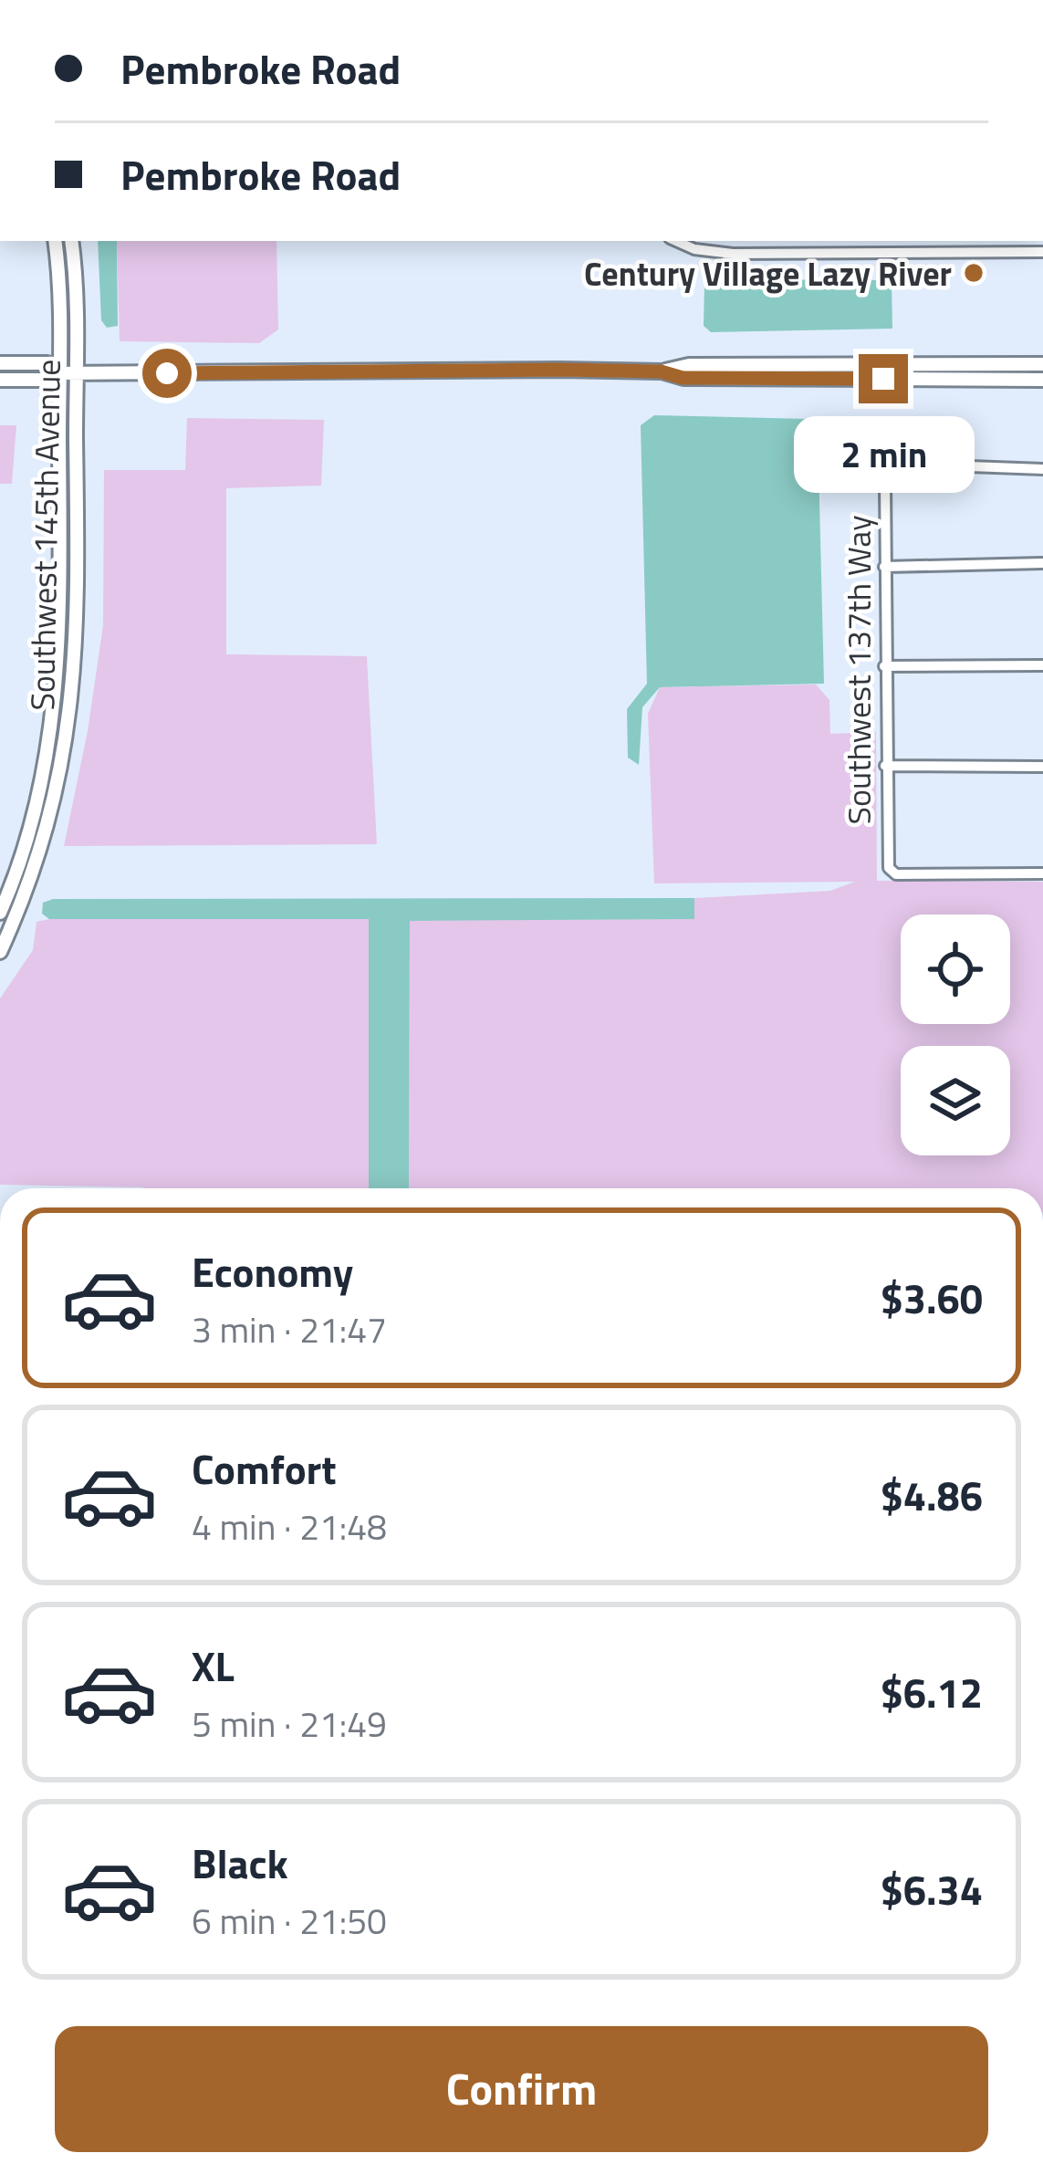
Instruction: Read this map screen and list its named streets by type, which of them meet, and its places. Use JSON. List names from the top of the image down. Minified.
{"streets":{"main road":["Southwest 145th Avenue"],"street":["Southwest 137th Way"]},"places":["Century Village Lazy River"],"page":{"banner":["Pembroke Road","Pembroke Road"],"bubble":"2 min","list":[{"name":"Economy","note":"3 min · 21:47","value":"$3.60"},{"name":"Comfort","note":"4 min · 21:48","value":"$4.86"},{"name":"XL","note":"5 min · 21:49","value":"$6.12"},{"name":"Black","note":"6 min · 21:50","value":"$6.34"}],"buttons":"Confirm"}}
